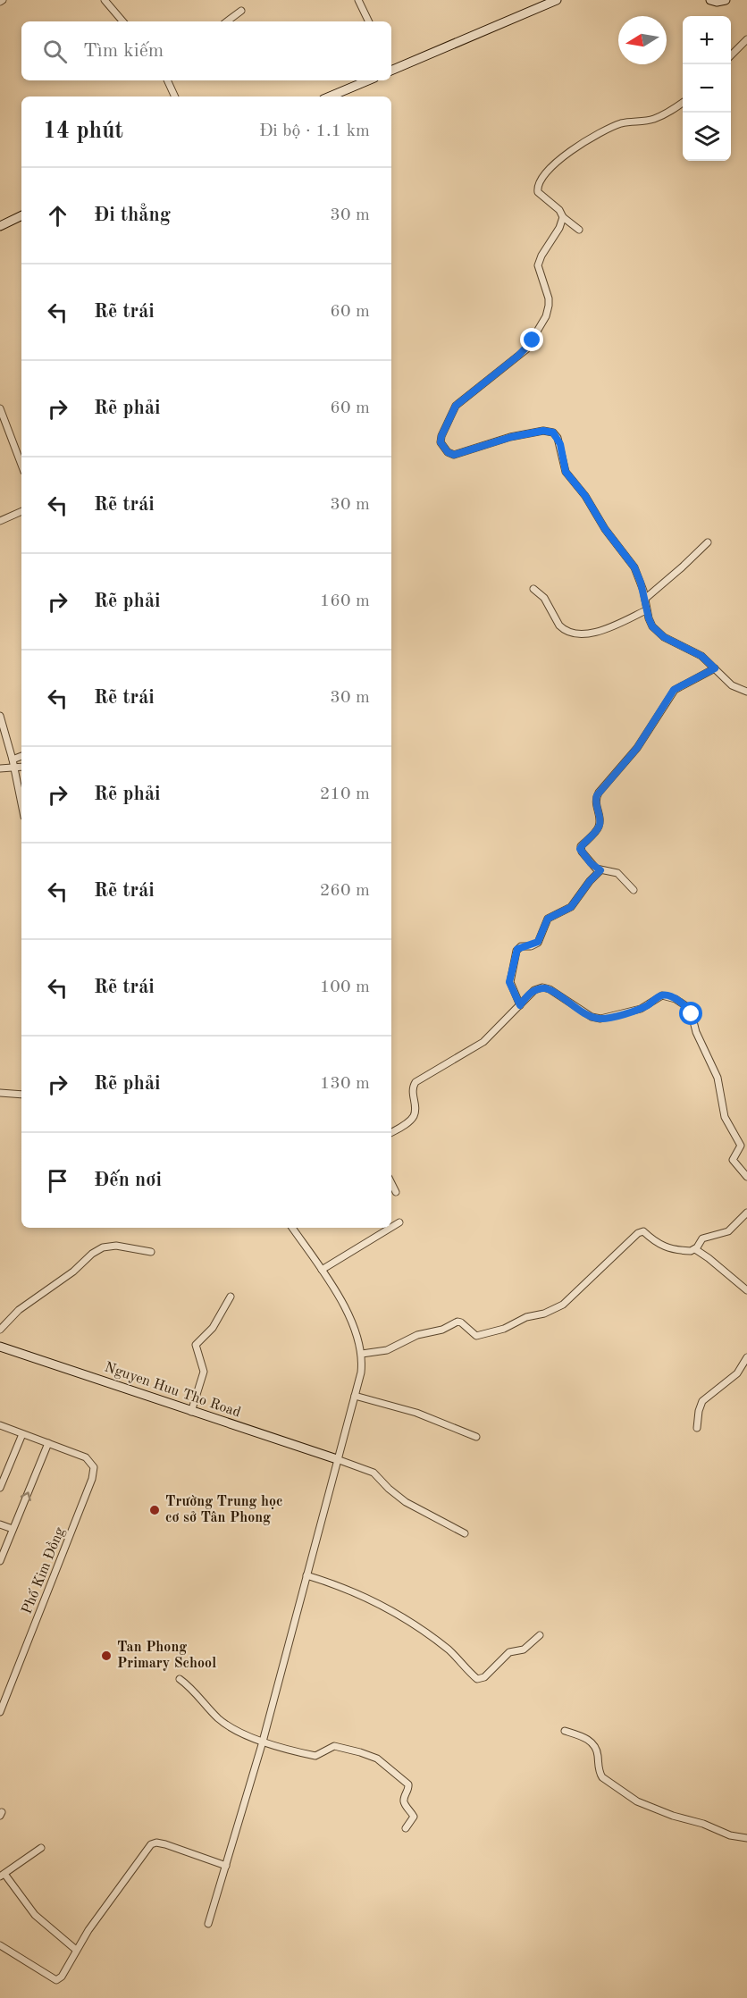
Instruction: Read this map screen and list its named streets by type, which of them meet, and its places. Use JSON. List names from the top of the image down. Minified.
{"streets":{"street":["Nguyen Huu Tho Road","Phố Kim Đồng"]},"places":["Trường Trung học cơ sở Tân Phong","Tan Phong Primary School"],"north":"left","page":{"map_buttons":["+","−"],"search":"Tìm kiếm","heading":["14 phút","Đi bộ · 1.1 km"],"list":[["Đi thẳng","30 m"],["Rẽ trái","60 m"],["Rẽ phải","60 m"],["Rẽ trái","30 m"],["Rẽ phải","160 m"],["Rẽ trái","30 m"],["Rẽ phải","210 m"],["Rẽ trái","260 m"],["Rẽ trái","100 m"],["Rẽ phải","130 m"],"Đến nơi"]}}
